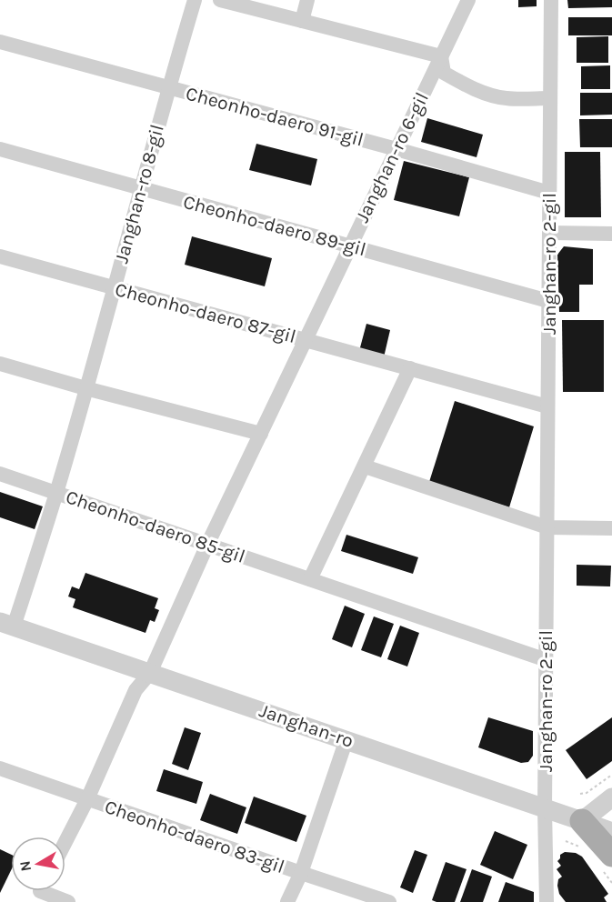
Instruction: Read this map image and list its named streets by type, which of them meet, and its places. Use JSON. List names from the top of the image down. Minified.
{"streets":{"street":["Cheonho-daero 91-gil","Janghan-ro 6-gil","Janghan-ro 8-gil","Cheonho-daero 89-gil","Janghan-ro 2-gil","Cheonho-daero 87-gil","Cheonho-daero 85-gil","Janghan-ro","Cheonho-daero 83-gil"]},"crossings":[["Cheonho-daero 91-gil","Janghan-ro 6-gil"],["Cheonho-daero 91-gil","Janghan-ro 8-gil"],["Cheonho-daero 91-gil","Janghan-ro 2-gil"],["Janghan-ro 6-gil","Cheonho-daero 89-gil"],["Janghan-ro 6-gil","Cheonho-daero 87-gil"],["Janghan-ro 6-gil","Cheonho-daero 85-gil"],["Janghan-ro 6-gil","Janghan-ro"],["Janghan-ro 6-gil","Cheonho-daero 83-gil"],["Janghan-ro 8-gil","Cheonho-daero 89-gil"],["Janghan-ro 8-gil","Cheonho-daero 87-gil"],["Janghan-ro 8-gil","Cheonho-daero 85-gil"],["Janghan-ro 8-gil","Janghan-ro"],["Cheonho-daero 89-gil","Janghan-ro 2-gil"],["Janghan-ro 2-gil","Cheonho-daero 87-gil"],["Janghan-ro 2-gil","Cheonho-daero 85-gil"],["Janghan-ro 2-gil","Janghan-ro"]],"north":"left"}
